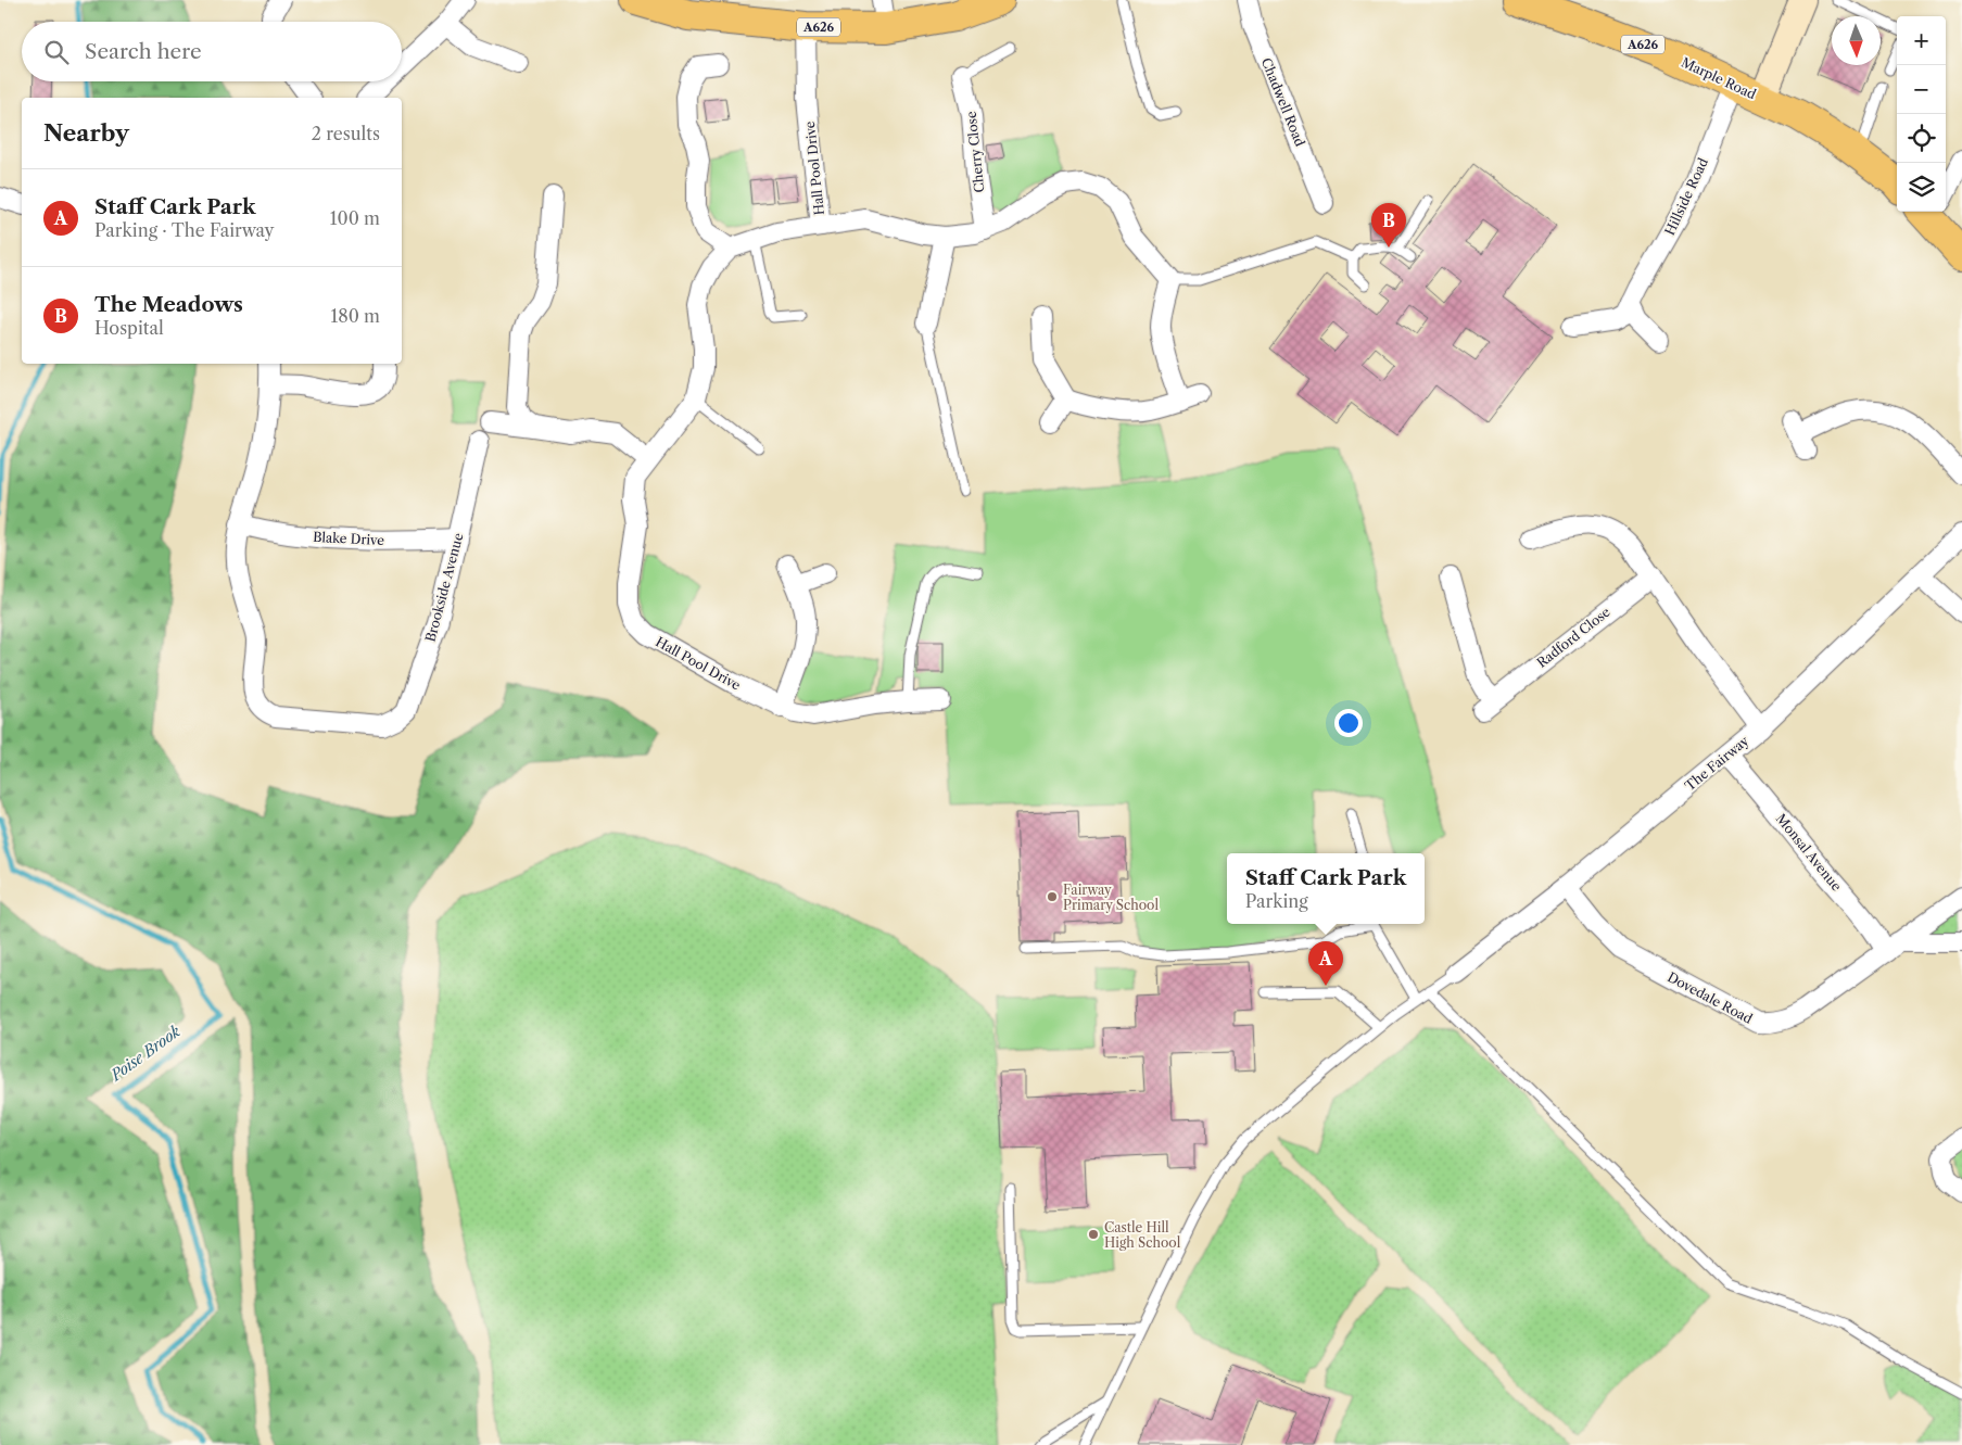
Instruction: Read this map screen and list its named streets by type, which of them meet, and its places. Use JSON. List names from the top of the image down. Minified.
{"streets":{"main road":["A626","Marple Road"],"street":["Chadwell Road","Cherry Close","Hall Pool Drive","Hillside Road","Blake Drive","Brookside Avenue","Radford Close","The Fairway","Monsal Avenue","Dovedale Road"]},"crossings":[["A626","Hall Pool Drive"],["Marple Road","Hillside Road"],["Blake Drive","Brookside Avenue"],["The Fairway","Monsal Avenue"],["The Fairway","Dovedale Road"],["Monsal Avenue","Dovedale Road"]],"water":["Poise Brook"],"places":["Fairway Primary School","Castle Hill High School"],"north":"bottom","page":{"map_buttons":["+","−"],"search":"Search here","heading":["Nearby","2 results"],"list":[{"mark":"A","name":"Staff Cark Park","note":"Parking · The Fairway","value":"100 m"},{"mark":"B","name":"The Meadows","note":"Hospital","value":"180 m"}],"pins":["B","A"],"popup":["Staff Cark Park","Parking"]}}
